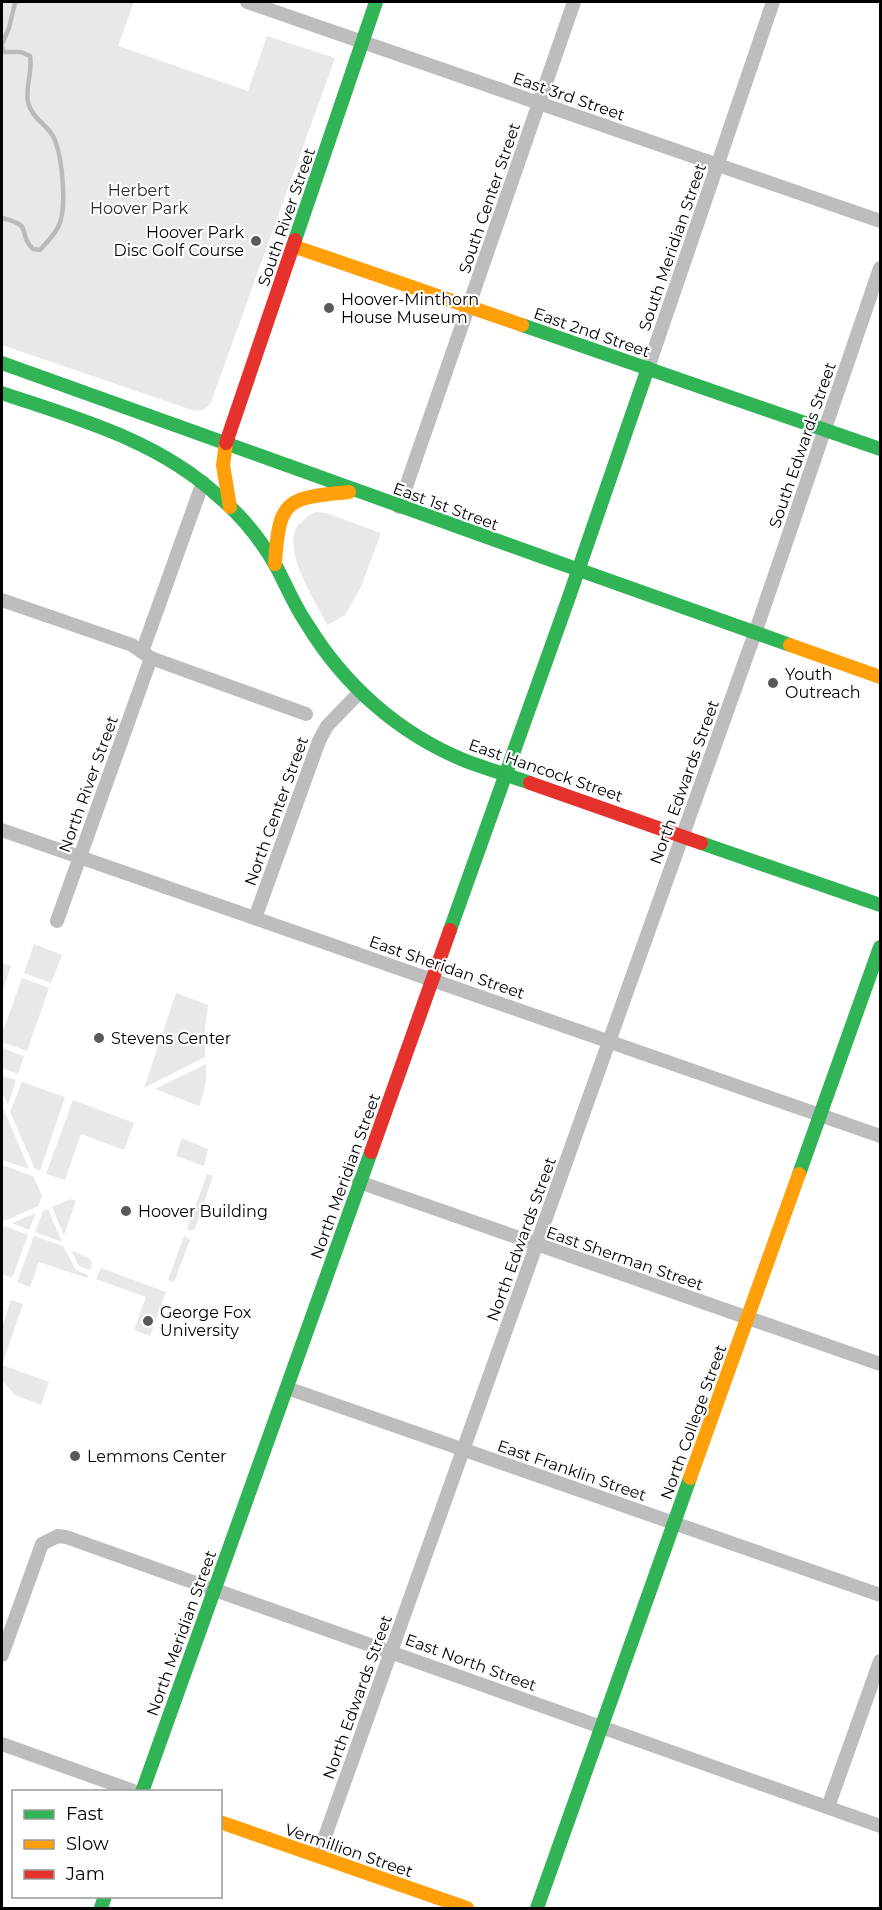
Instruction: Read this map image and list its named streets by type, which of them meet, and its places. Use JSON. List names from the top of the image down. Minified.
{"streets":{"main road":["South River Street","South Meridian Street","East 2nd Street","East 1st Street","East Hancock Street","North Meridian Street","North College Street","Vermillion Street"],"street":["East 3rd Street","South Center Street","South Edwards Street","North Edwards Street","North River Street","North Center Street","East Sheridan Street","East Sherman Street","East Franklin Street","East North Street"]},"crossings":[["East 3rd Street","South Center Street"],["East 3rd Street","South River Street"],["East 3rd Street","South Meridian Street"],["South Center Street","East 2nd Street"],["South Center Street","East 1st Street"],["South River Street","East 2nd Street"],["South River Street","East 1st Street"],["South Meridian Street","East 2nd Street"],["South Meridian Street","East 1st Street"],["South Meridian Street","North Meridian Street"],["East 2nd Street","South Edwards Street"],["South Edwards Street","East 1st Street"],["South Edwards Street","North Edwards Street"],["East 1st Street","North Edwards Street"],["East 1st Street","North Meridian Street"],["East Hancock Street","North Edwards Street"],["East Hancock Street","North Center Street"],["East Hancock Street","North Meridian Street"],["North Edwards Street","East Sheridan Street"],["North Edwards Street","East Sherman Street"],["North Edwards Street","East Franklin Street"],["North Edwards Street","East North Street"],["North Edwards Street","Vermillion Street"],["North River Street","East Sheridan Street"],["North Center Street","East Sheridan Street"],["East Sheridan Street","North Meridian Street"],["East Sheridan Street","North College Street"],["North Meridian Street","East Sherman Street"],["North Meridian Street","East Franklin Street"],["North Meridian Street","East North Street"],["East Sherman Street","North College Street"],["North College Street","East Franklin Street"],["North College Street","East North Street"]],"parks":["Herbert Hoover Park"],"places":["Hoover Park Disc Golf Course","Hoover-Minthorn House Museum","Youth Outreach","Stevens Center","Hoover Building","George Fox University","Lemmons Center"],"legend":["Fast","Slow","Jam"]}
